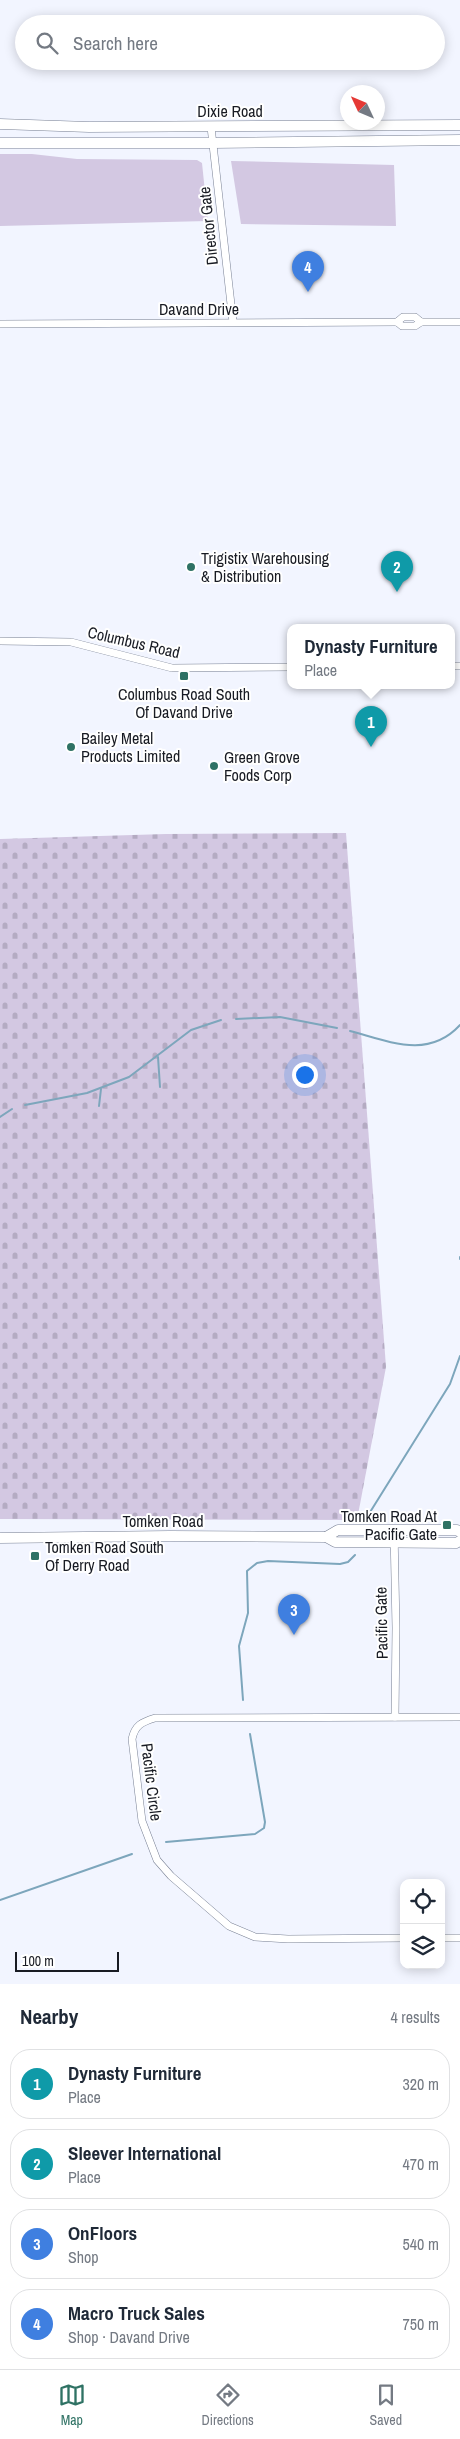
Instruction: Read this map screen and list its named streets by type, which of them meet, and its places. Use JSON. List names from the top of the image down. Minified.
{"streets":{"main road":["Dixie Road","Tomken Road"],"street":["Director Gate","Davand Drive","Columbus Road","Pacific Gate","Pacific Circle"]},"crossings":[["Dixie Road","Director Gate"],["Director Gate","Davand Drive"],["Tomken Road","Pacific Gate"],["Pacific Gate","Pacific Circle"]],"places":{"other":["Trigistix Warehousing & Distribution","Bailey Metal Products Limited","Green Grove Foods Corp"],"transit":["Columbus Road South Of Davand Drive","Tomken Road At Pacific Gate","Tomken Road South Of Derry Road"]},"scale_bar":"100 m","north":"top left","page":{"search":"Search here","pins":["4","2","1","3"],"popup":["Dynasty Furniture","Place"],"scale":"100 m","heading":["Nearby","4 results"],"list":[{"mark":"1","name":"Dynasty Furniture","note":"Place","value":"320 m"},{"mark":"2","name":"Sleever International","note":"Place","value":"470 m"},{"mark":"3","name":"OnFloors","note":"Shop","value":"540 m"},{"mark":"4","name":"Macro Truck Sales","note":"Shop · Davand Drive","value":"750 m"}],"nav":["Map","Directions","Saved"]}}
